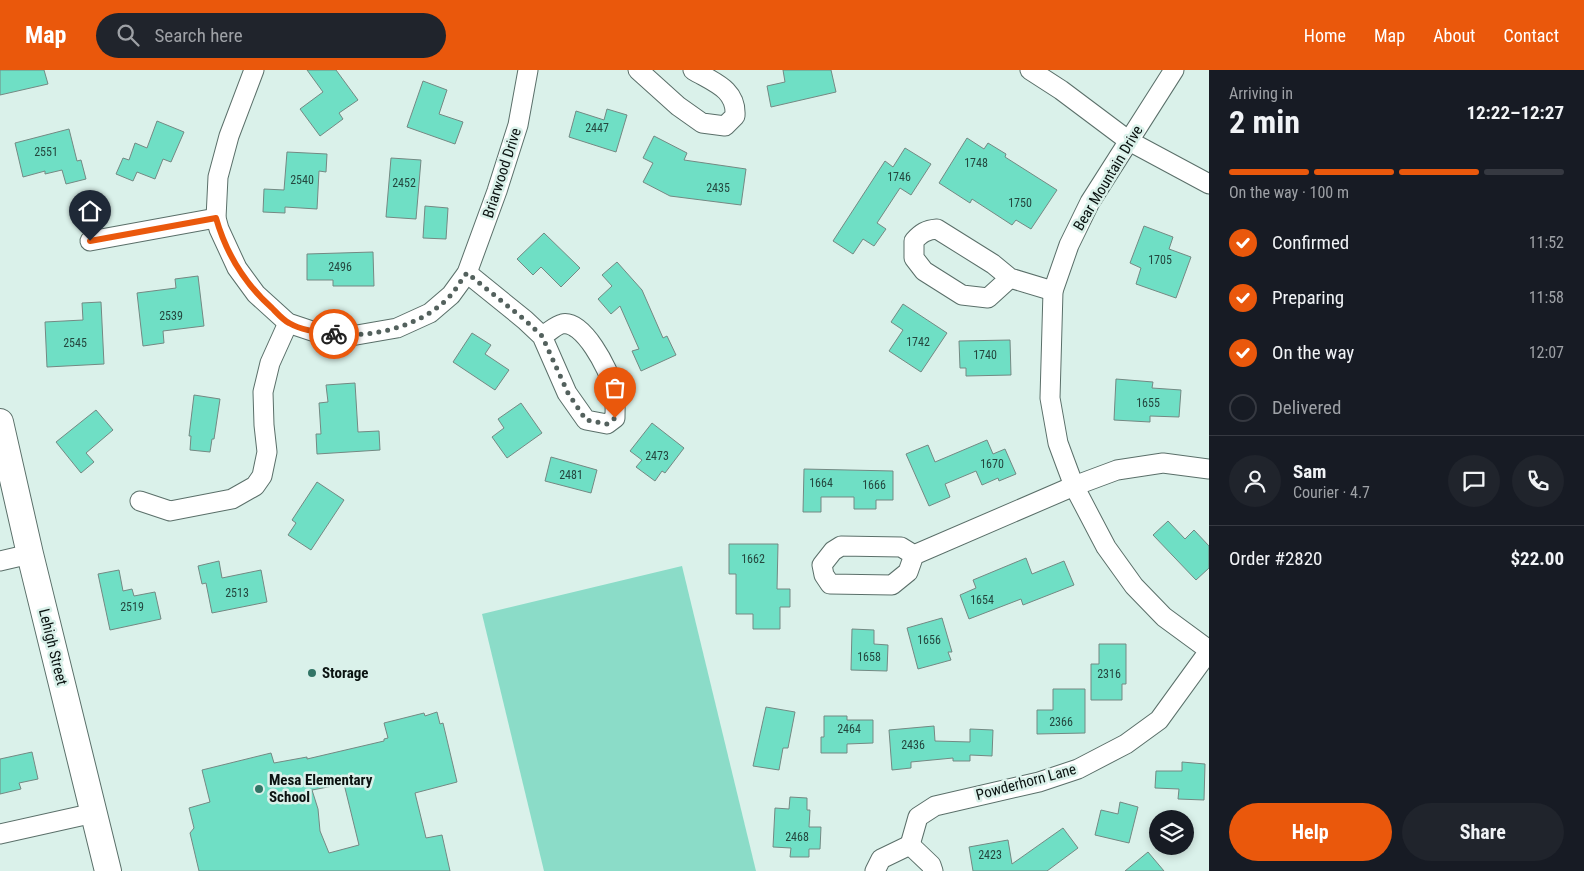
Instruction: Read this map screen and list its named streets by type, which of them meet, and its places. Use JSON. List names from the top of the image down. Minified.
{"streets":{"street":["Briarwood Drive","Bear Mountain Drive","Lehigh Street","Powderhorn Lane"]},"crossings":[["Bear Mountain Drive","Powderhorn Lane"]],"places":["Storage","Mesa Elementary School"],"house_numbers":["2447","2551","1748","1746","2540","2452","2435","1750","1705","2496","2539","1742","2545","1740","1655","2473","1670","2481","1664","1666","1662","2513","1654","2519","1656","1658","2316","2366","2464","2436","2468","2423"],"page":{"header":"Map","search":"Search here","nav":["Home","Map","About","Contact"],"heading":["2 min","Arriving in","12:22–12:27"],"panel":["Sam","Courier · 4.7","Order #2820","$22.00"],"bar":"On the way · 100 m","list":[["Confirmed","11:52"],["Preparing","11:58"],["On the way","12:07"],"Delivered"],"buttons":["Help","Share"]}}
